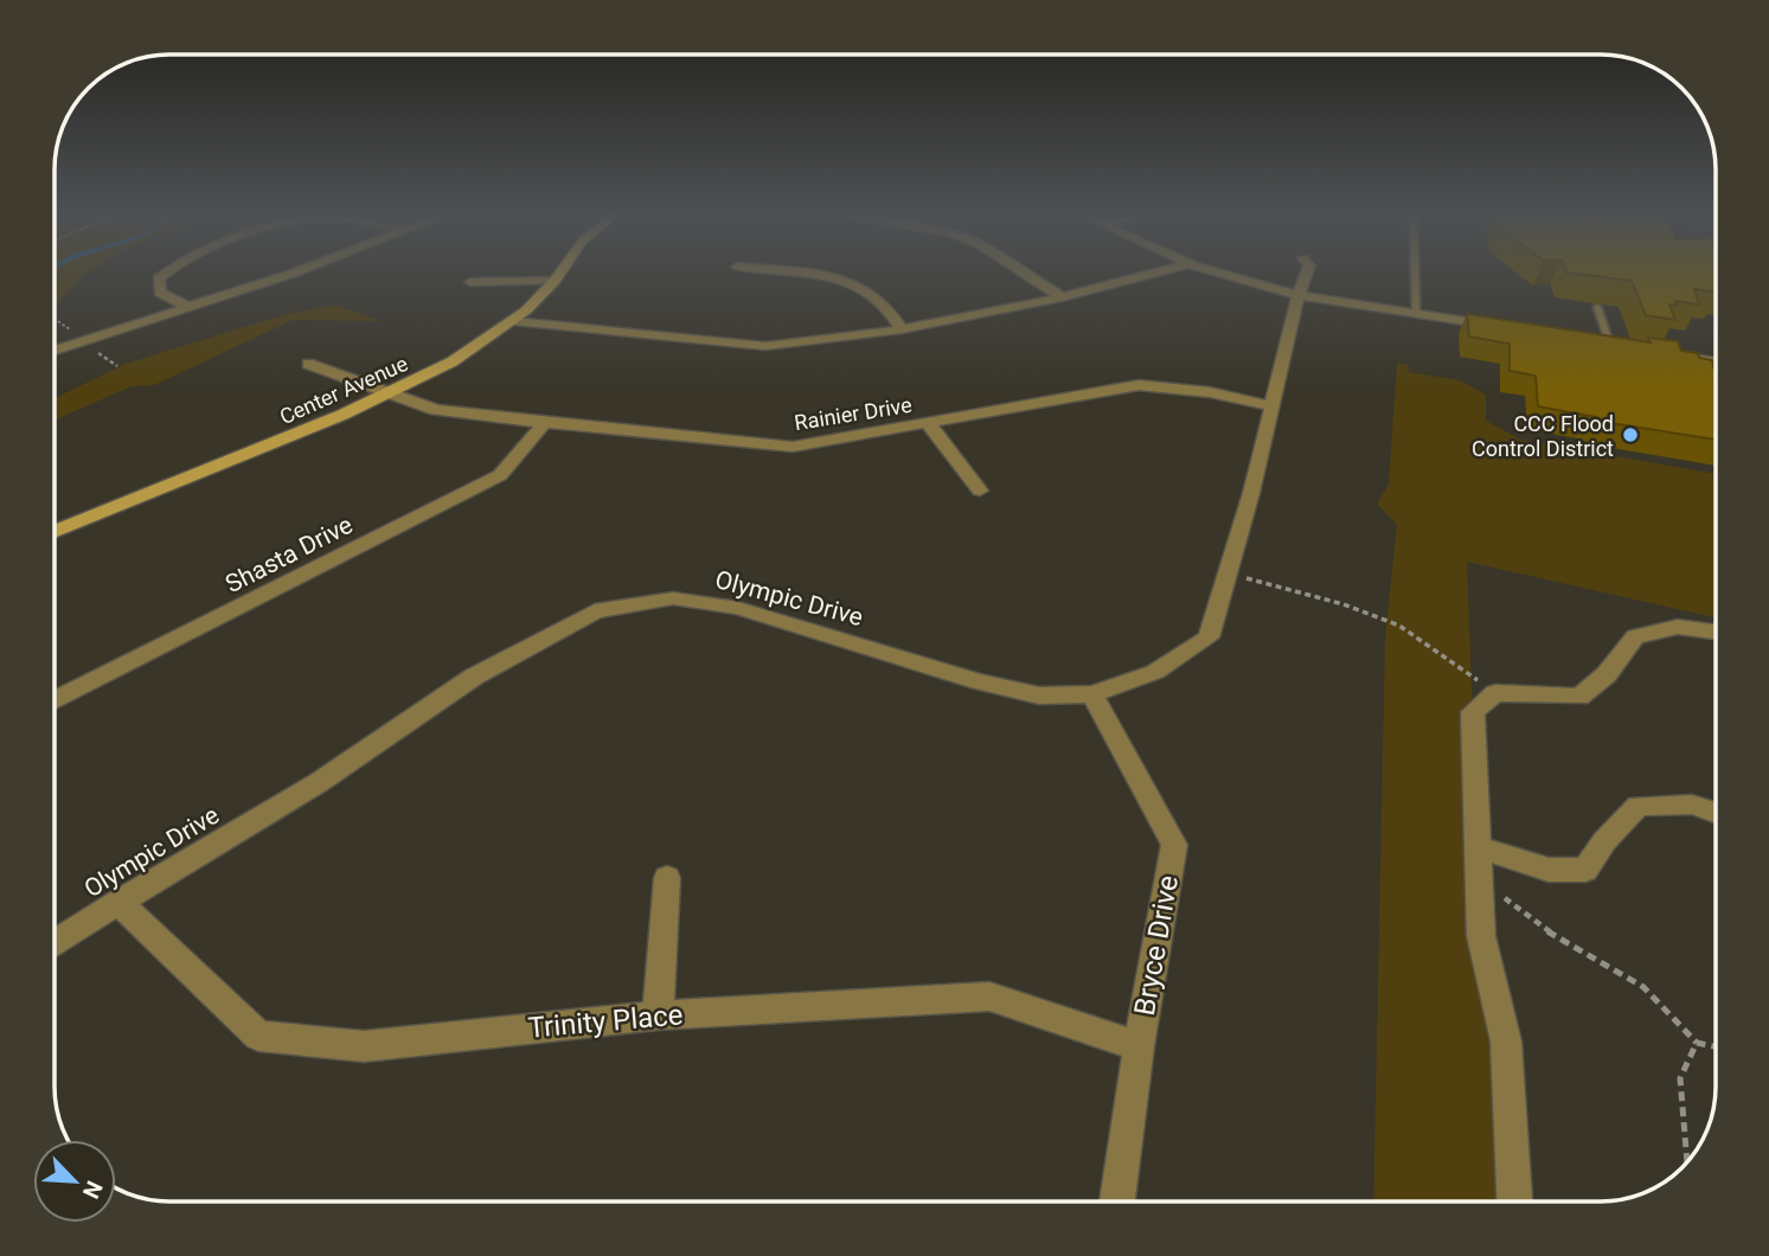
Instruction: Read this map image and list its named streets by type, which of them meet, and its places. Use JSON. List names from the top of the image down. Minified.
{"streets":{"street":["Center Avenue","Rainier Drive","Shasta Drive","Olympic Drive","Bryce Drive","Trinity Place"]},"crossings":[["Center Avenue","Rainier Drive"],["Rainier Drive","Shasta Drive"],["Rainier Drive","Olympic Drive"],["Olympic Drive","Bryce Drive"],["Olympic Drive","Trinity Place"],["Bryce Drive","Trinity Place"]],"places":["CCC Flood Control District"],"north":"bottom right"}
